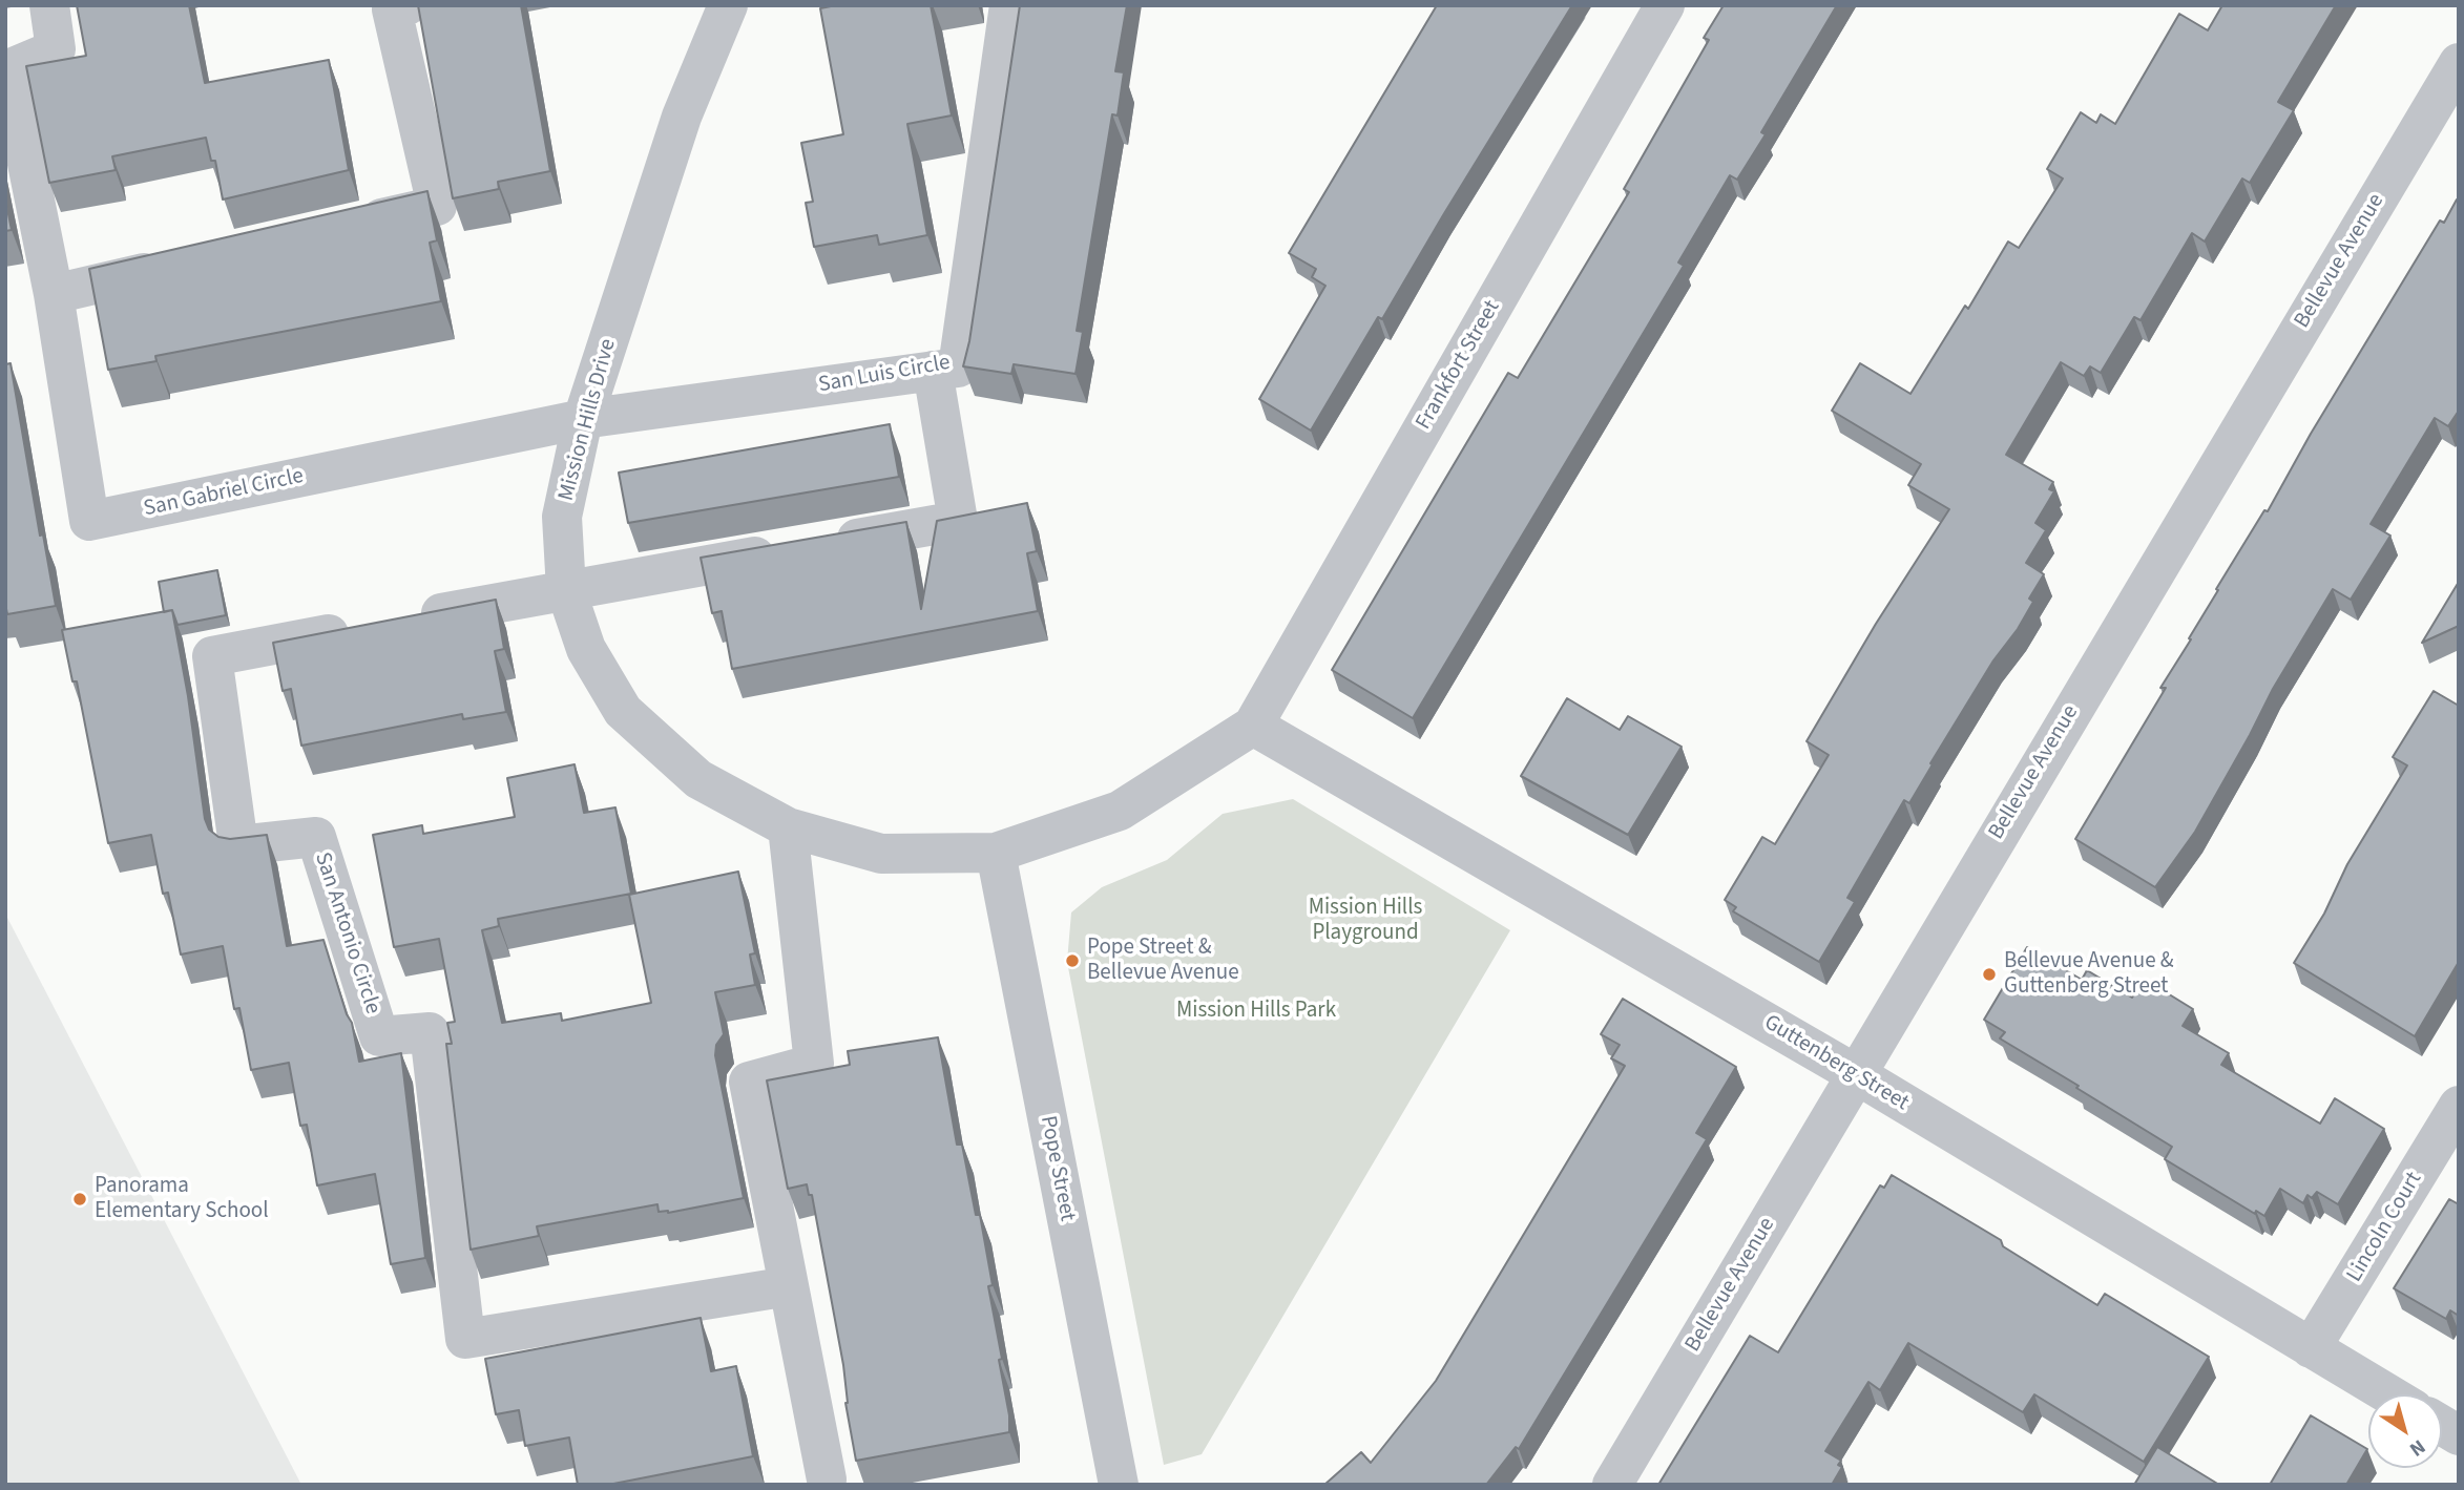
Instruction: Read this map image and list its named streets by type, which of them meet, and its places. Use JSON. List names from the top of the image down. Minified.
{"streets":{"street":["Bellevue Avenue","Frankfort Street","San Luis Circle","Mission Hills Drive","San Gabriel Circle","San Antonio Circle","Guttenberg Street","Pope Street","Lincoln Court"]},"crossings":[["Bellevue Avenue","Guttenberg Street"],["Frankfort Street","Mission Hills Drive"],["Frankfort Street","Guttenberg Street"],["San Luis Circle","Mission Hills Drive"],["San Luis Circle","San Gabriel Circle"],["Mission Hills Drive","San Gabriel Circle"],["Mission Hills Drive","Guttenberg Street"],["Mission Hills Drive","Pope Street"],["Guttenberg Street","Lincoln Court"]],"parks":["Mission Hills Playground","Mission Hills Park"],"places":["Pope Street & Bellevue Avenue","Bellevue Avenue & Guttenberg Street","Panorama Elementary School"],"north":"bottom right"}
